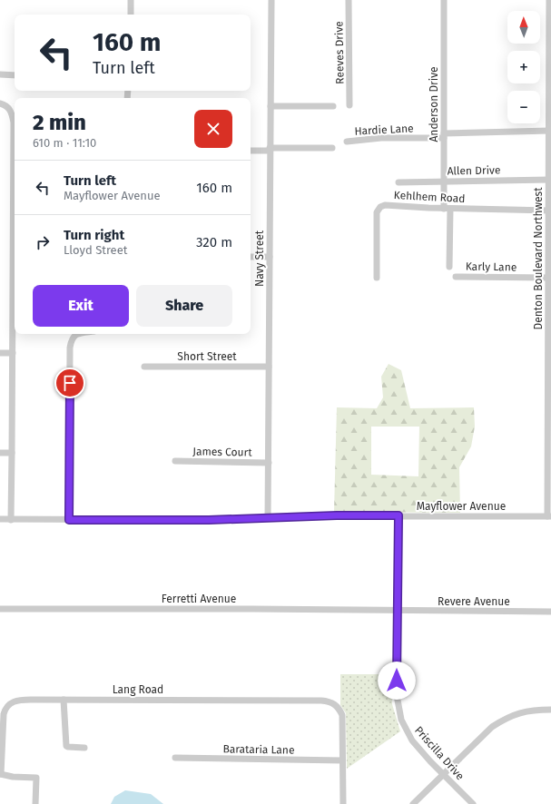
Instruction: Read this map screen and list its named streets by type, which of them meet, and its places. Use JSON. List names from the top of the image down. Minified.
{"streets":{"street":["Reeves Drive","Anderson Drive","Hardie Lane","Allen Drive","Kehlhem Road","Navy Street","Denton Boulevard Northwest","Karly Lane","Short Street","James Court","Mayflower Avenue","Ferretti Avenue","Revere Avenue","Lang Road","Barataria Lane","Priscilla Drive"]},"crossings":[["Anderson Drive","Hardie Lane"],["Anderson Drive","Allen Drive"],["Anderson Drive","Kehlhem Road"],["Hardie Lane","Denton Boulevard Northwest"],["Allen Drive","Denton Boulevard Northwest"],["Kehlhem Road","Denton Boulevard Northwest"],["Navy Street","Short Street"],["Navy Street","James Court"],["Navy Street","Mayflower Avenue"],["Denton Boulevard Northwest","Karly Lane"],["Denton Boulevard Northwest","Mayflower Avenue"],["Mayflower Avenue","Priscilla Drive"],["Ferretti Avenue","Revere Avenue"],["Ferretti Avenue","Priscilla Drive"],["Revere Avenue","Priscilla Drive"],["Lang Road","Barataria Lane"]],"north":"top","page":{"map_buttons":["+","−"],"turn":["160 m","Turn left"],"heading":["2 min","610 m · 11:10"],"list":[{"name":"Turn left","note":"Mayflower Avenue","value":"160 m"},{"name":"Turn right","note":"Lloyd Street","value":"320 m"}],"buttons":["Exit","Share"]}}
